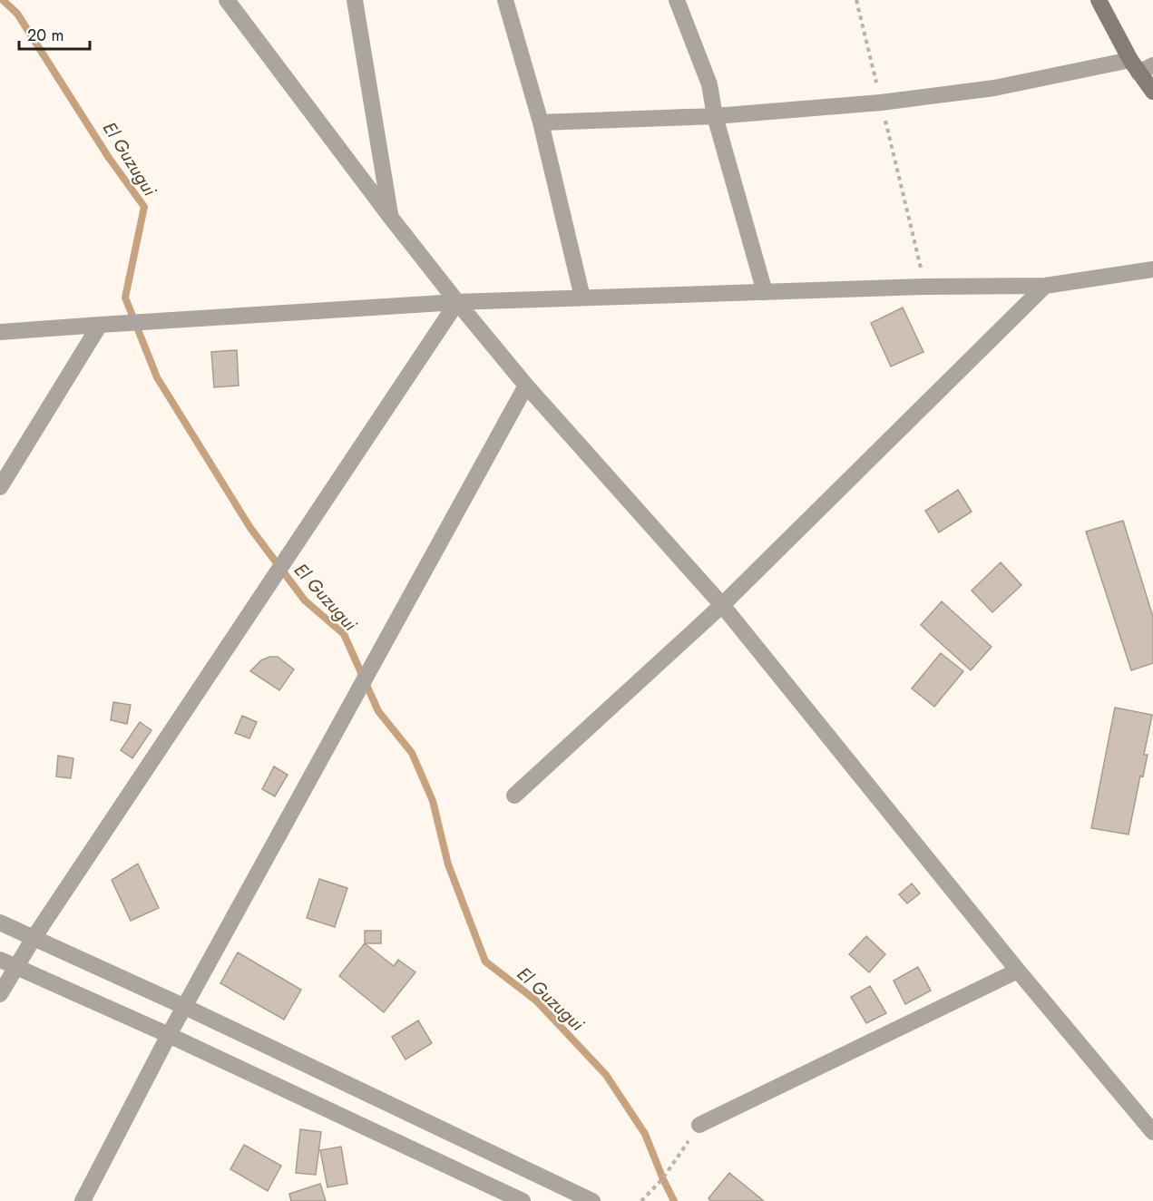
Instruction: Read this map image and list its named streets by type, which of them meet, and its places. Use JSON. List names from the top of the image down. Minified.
{"water":["El Guzugui"],"scale_bar":"20 m"}
